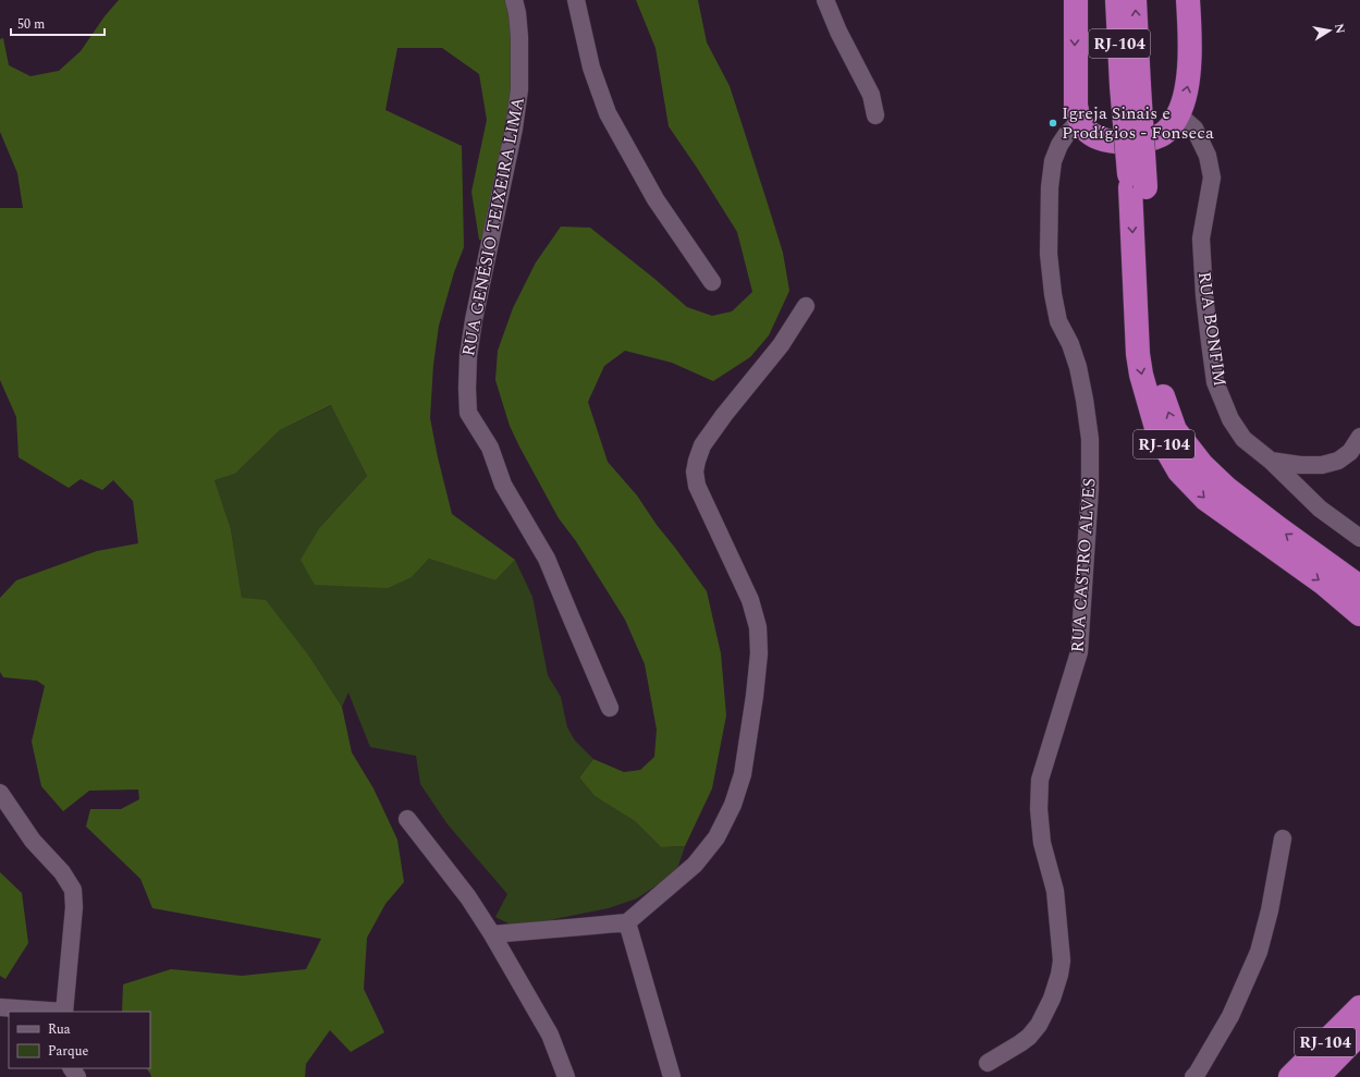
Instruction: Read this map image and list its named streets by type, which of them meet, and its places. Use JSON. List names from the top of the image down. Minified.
{"streets":{"highway":["RJ-104"],"street":["RUA GENÉSIO TEIXEIRA LIMA","RUA BONFIM","RUA CASTRO ALVES"]},"places":["Igreja Sinais e Prodígios - Fonseca"],"legend":["Rua","Parque"],"scale_bar":"50 m","north":"right"}
